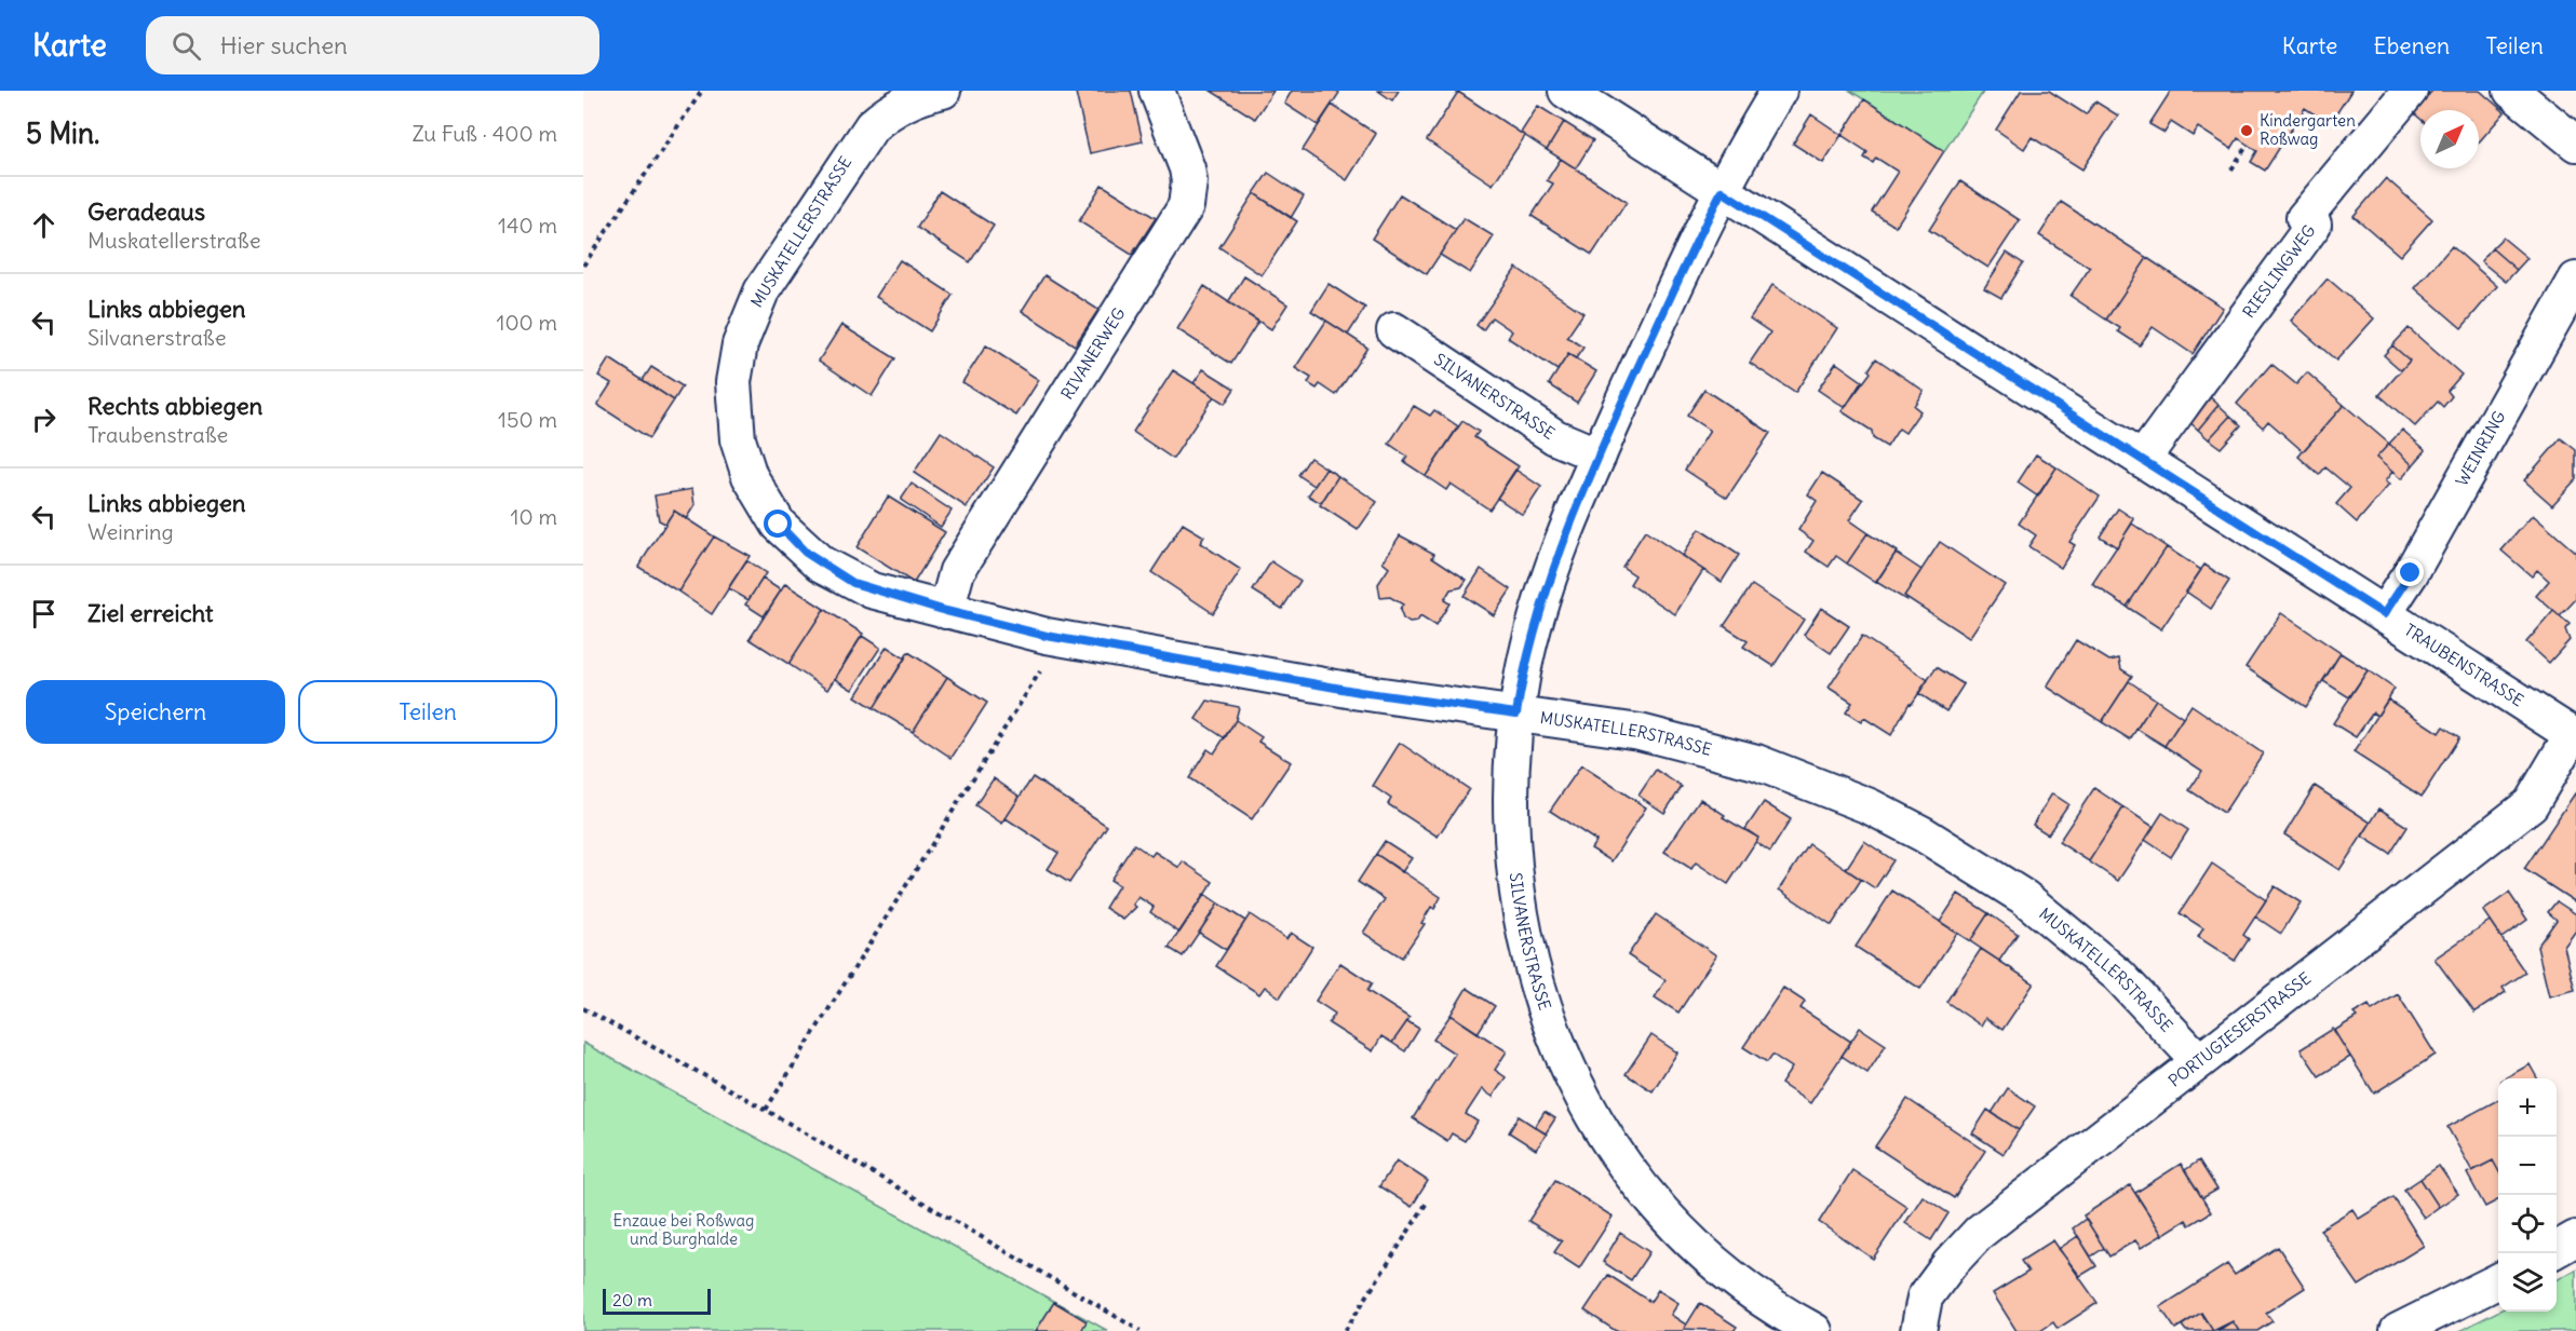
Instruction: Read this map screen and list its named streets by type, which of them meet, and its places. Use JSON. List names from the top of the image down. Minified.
{"streets":{"street":["MUSKATELLERSTRASSE","RIESLINGWEG","RIVANERWEG","SILVANERSTRASSE","WEINRING","TRAUBENSTRASSE","PORTUGIESERSTRASSE"]},"crossings":[["MUSKATELLERSTRASSE","RIVANERWEG"],["MUSKATELLERSTRASSE","SILVANERSTRASSE"],["MUSKATELLERSTRASSE","PORTUGIESERSTRASSE"],["RIESLINGWEG","TRAUBENSTRASSE"],["SILVANERSTRASSE","TRAUBENSTRASSE"],["WEINRING","TRAUBENSTRASSE"],["TRAUBENSTRASSE","PORTUGIESERSTRASSE"]],"parks":["Enzaue bei Roßwag und Burghalde"],"places":["Kindergarten Roßwag"],"scale_bar":"20 m","north":"top right","page":{"header":"Karte","search":"Hier suchen","nav":["Karte","Ebenen","Teilen"],"heading":["5 Min.","Zu Fuß · 400 m"],"list":[["Geradeaus","Muskatellerstraße","140 m"],["Links abbiegen","Silvanerstraße","100 m"],["Rechts abbiegen","Traubenstraße","150 m"],["Links abbiegen","Weinring","10 m"],"Ziel erreicht"],"buttons":["Speichern","Teilen"],"map_buttons":["+","−"],"scale":"20 m"}}
